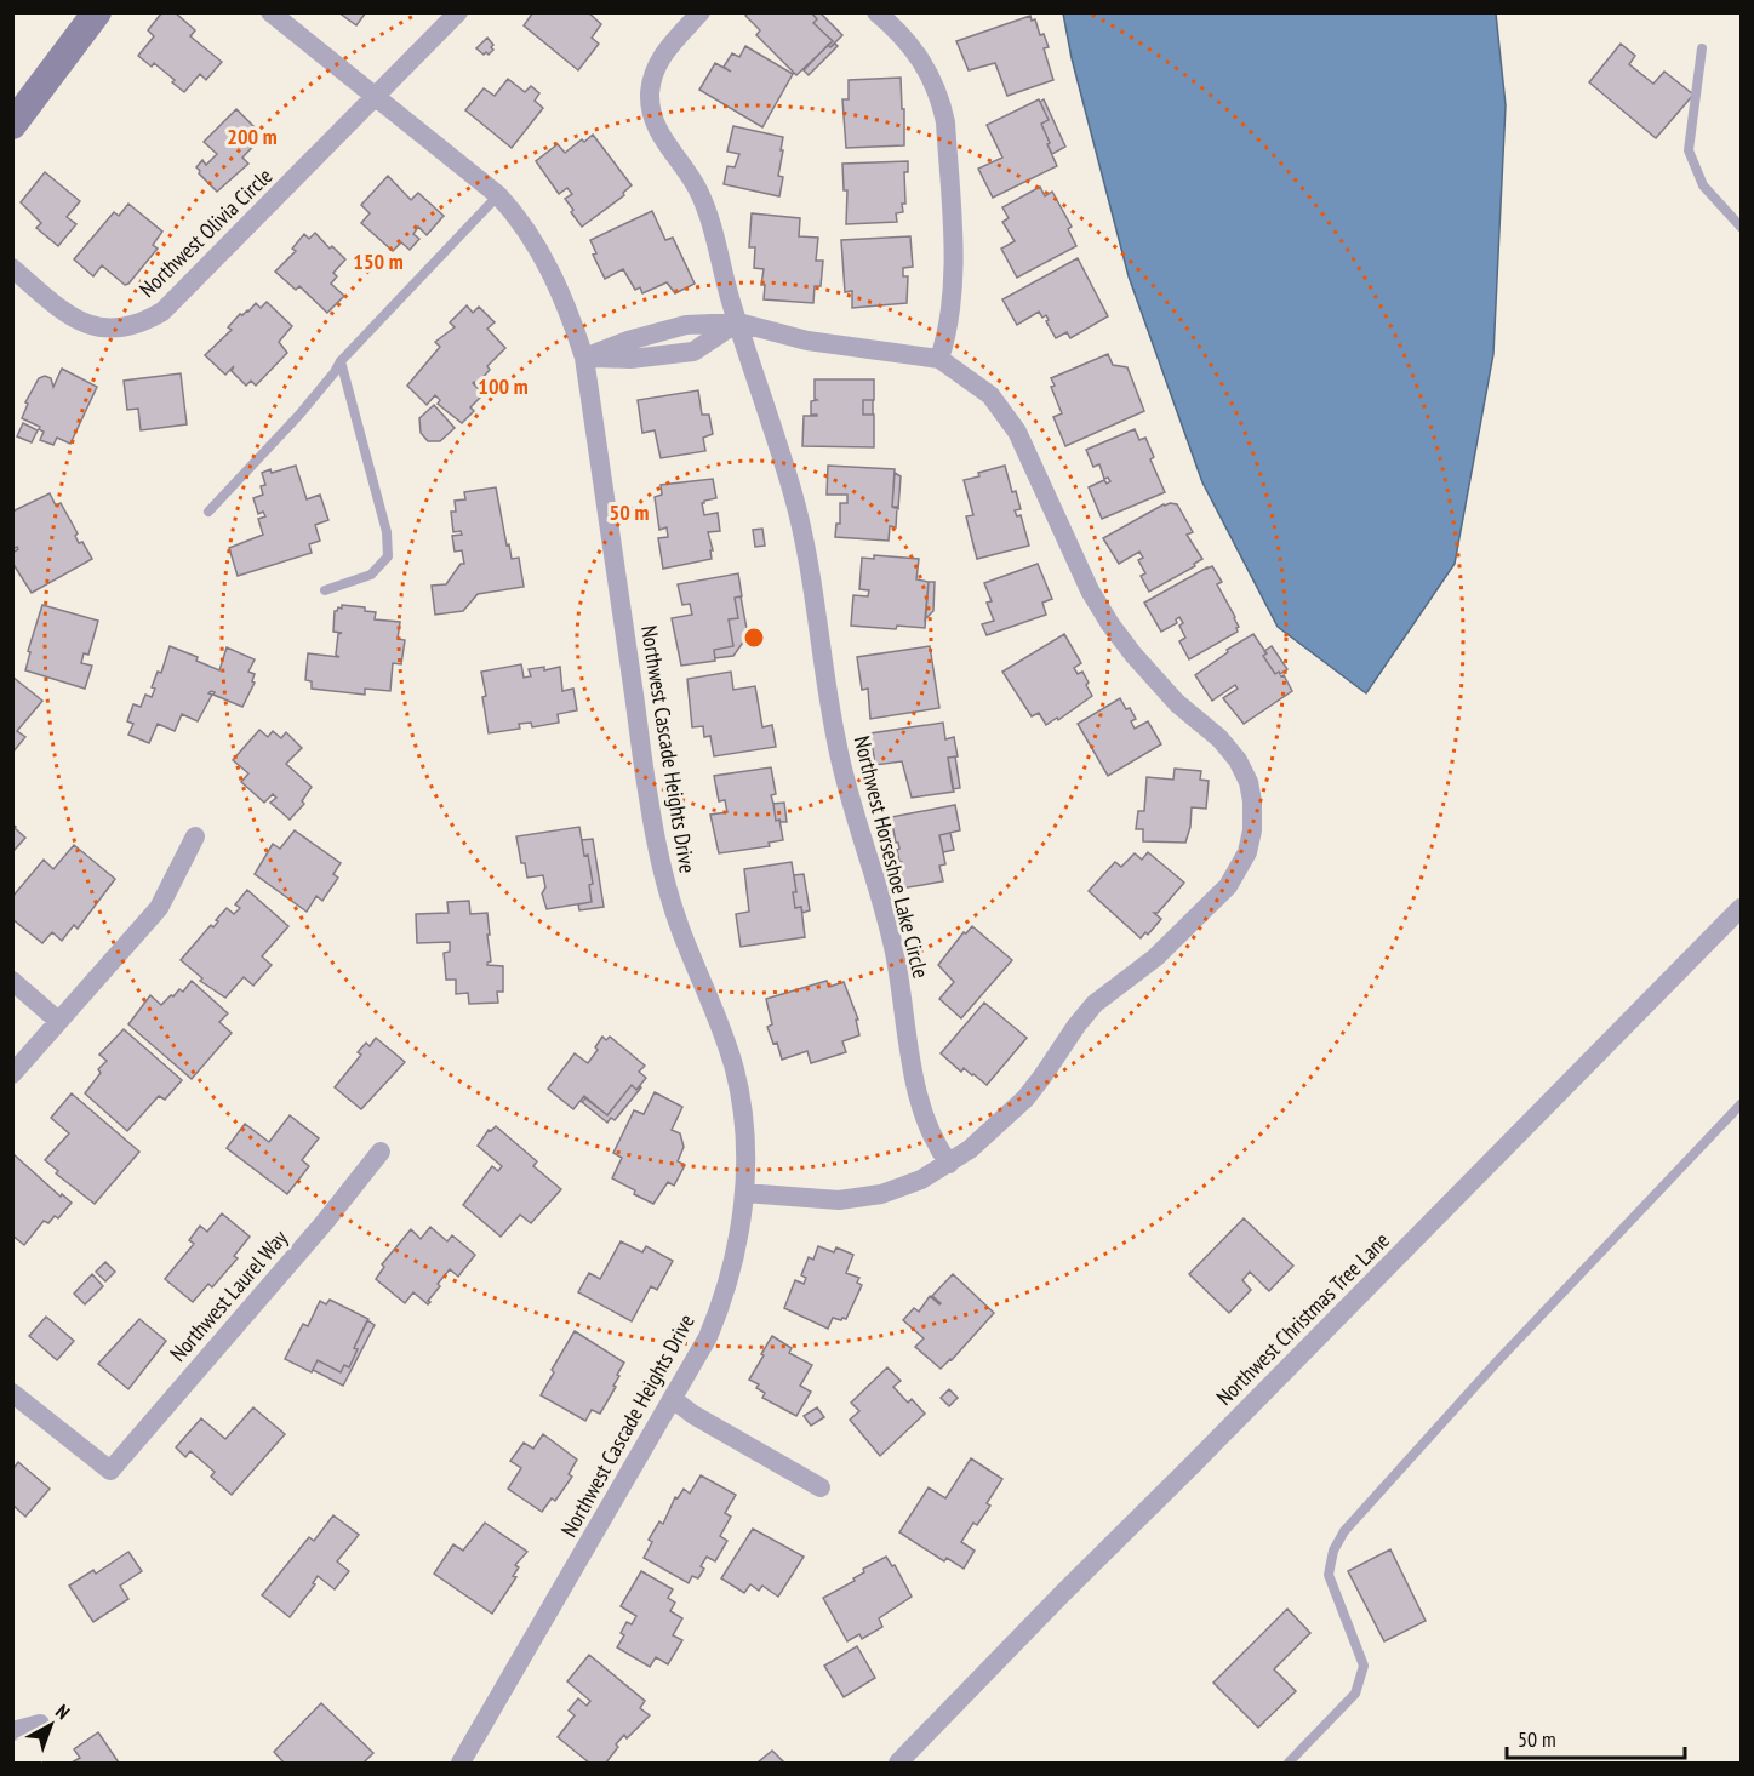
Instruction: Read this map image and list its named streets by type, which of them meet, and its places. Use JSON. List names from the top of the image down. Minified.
{"streets":{"street":["Northwest Olivia Circle","Northwest Cascade Heights Drive","Northwest Horseshoe Lake Circle","Northwest Laurel Way","Northwest Christmas Tree Lane"]},"crossings":[["Northwest Olivia Circle","Northwest Cascade Heights Drive"]],"scale_bar":"50 m","north":"top right","rings":["200 m","150 m","100 m","50 m"]}
